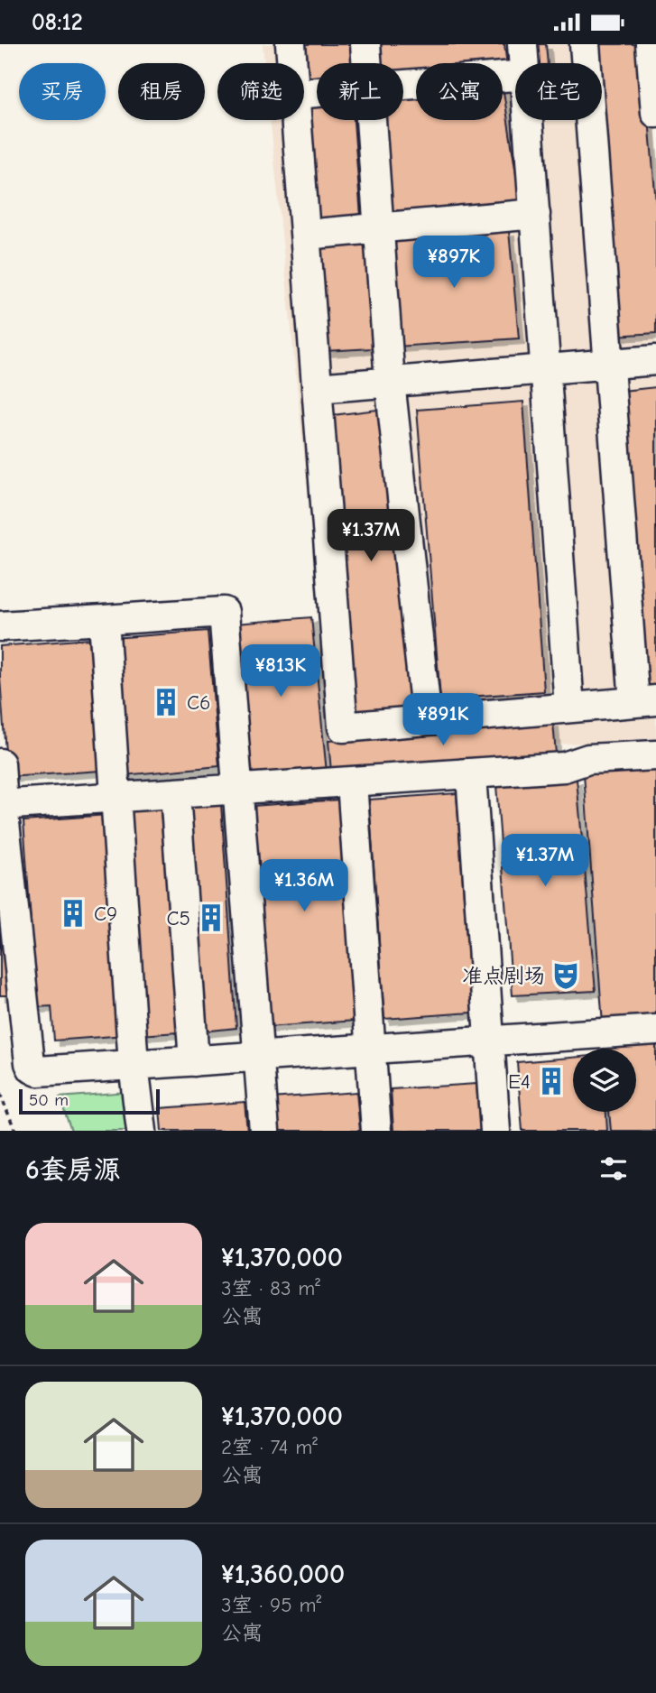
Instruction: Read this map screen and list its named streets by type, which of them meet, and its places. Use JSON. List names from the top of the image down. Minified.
{"places":{"building":["C6","C9","C5","E4"],"theatre":["准点剧场"]},"scale_bar":"50 m","page":{"status":"08:12","chip":["买房","租房","筛选","新上","公寓","住宅"],"price":["¥897K","¥1.37M","¥813K","¥891K","¥1.37M","¥1.36M"],"scale":"50 m","heading":"6套房源","list":[{"name":"¥1,370,000","note":"3室 · 83 m² · 公寓"},{"name":"¥1,370,000","note":"2室 · 74 m² · 公寓"},{"name":"¥1,360,000","note":"3室 · 95 m² · 公寓"}]}}
